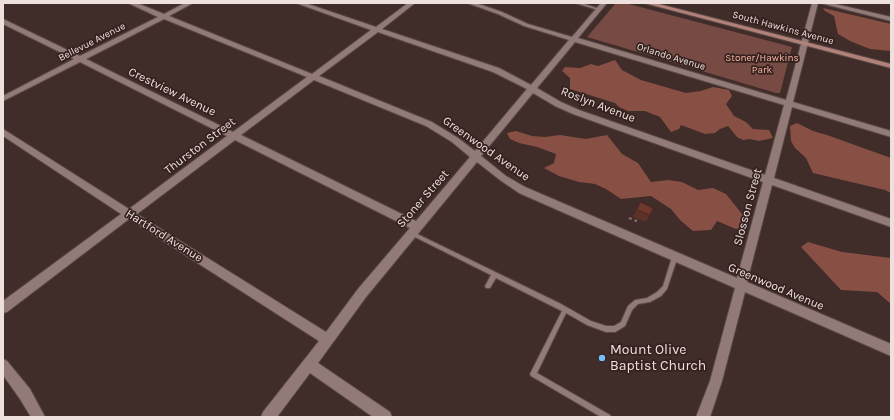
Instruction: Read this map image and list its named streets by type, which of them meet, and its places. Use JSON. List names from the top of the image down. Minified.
{"streets":{"street":["South Hawkins Avenue","Bellevue Avenue","Orlando Avenue","Crestview Avenue","Roslyn Avenue","Thurston Street","Greenwood Avenue","Stoner Street","Slosson Street","Hartford Avenue"]},"crossings":[["South Hawkins Avenue","Slosson Street"],["Bellevue Avenue","Crestview Avenue"],["Bellevue Avenue","Greenwood Avenue"],["Orlando Avenue","Stoner Street"],["Orlando Avenue","Slosson Street"],["Crestview Avenue","Thurston Street"],["Crestview Avenue","Stoner Street"],["Roslyn Avenue","Thurston Street"],["Roslyn Avenue","Stoner Street"],["Roslyn Avenue","Slosson Street"],["Thurston Street","Greenwood Avenue"],["Thurston Street","Hartford Avenue"],["Greenwood Avenue","Stoner Street"],["Greenwood Avenue","Slosson Street"],["Stoner Street","Hartford Avenue"]],"parks":["Stoner/Hawkins Park"],"places":["Mount Olive Baptist Church"]}
